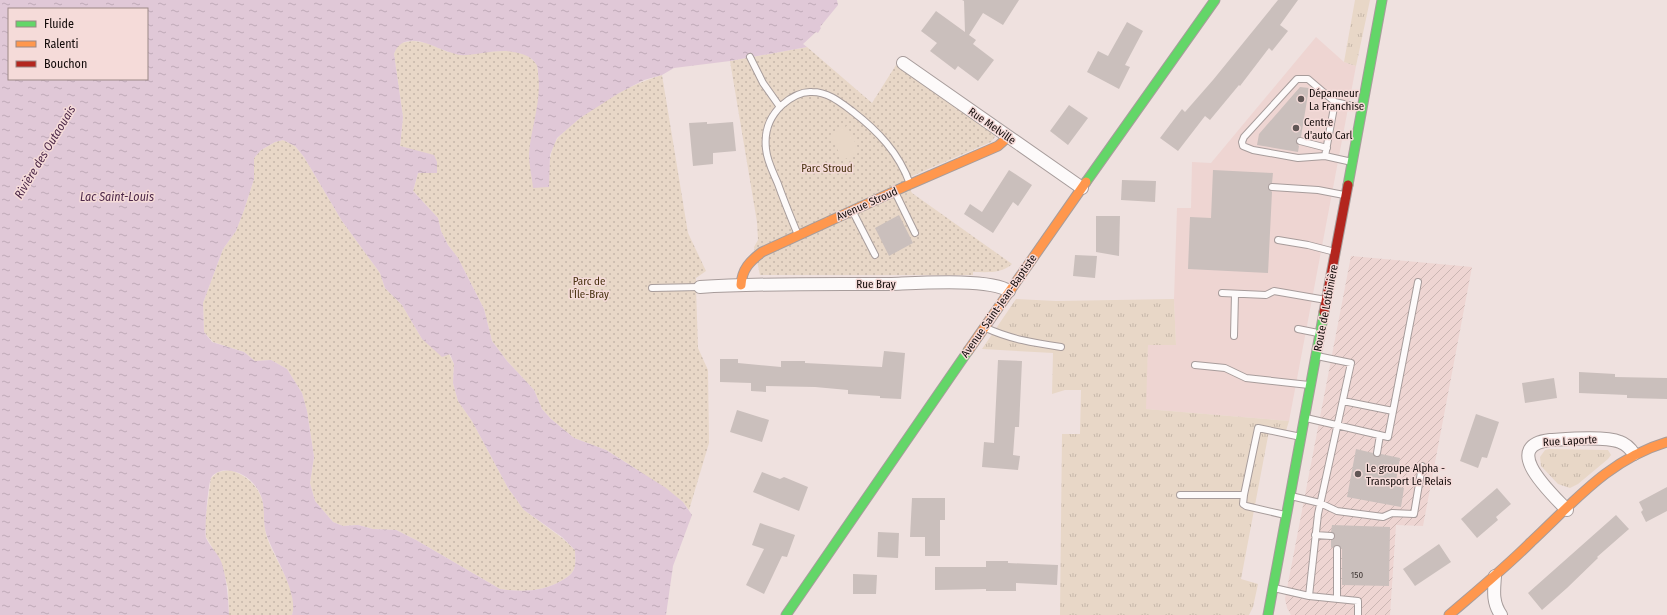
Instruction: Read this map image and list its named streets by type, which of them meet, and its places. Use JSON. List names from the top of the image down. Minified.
{"streets":{"street":["Rue Melville","Avenue Stroud","Rue Bray","Avenue Saint-Jean-Baptiste","Route de Lotbinière","Rue Laporte"]},"crossings":[["Rue Melville","Avenue Stroud"],["Rue Melville","Avenue Saint-Jean-Baptiste"],["Avenue Stroud","Rue Bray"],["Rue Bray","Avenue Saint-Jean-Baptiste"]],"water":["Rivière des Outaouais","Lac Saint-Louis"],"parks":["Parc Stroud","Parc de l'Île-Bray"],"places":["Dépanneur La Franchise","Centre d'auto Carl","Le groupe Alpha - Transport Le Relais"],"house_numbers":["150"],"legend":["Fluide","Ralenti","Bouchon"]}
